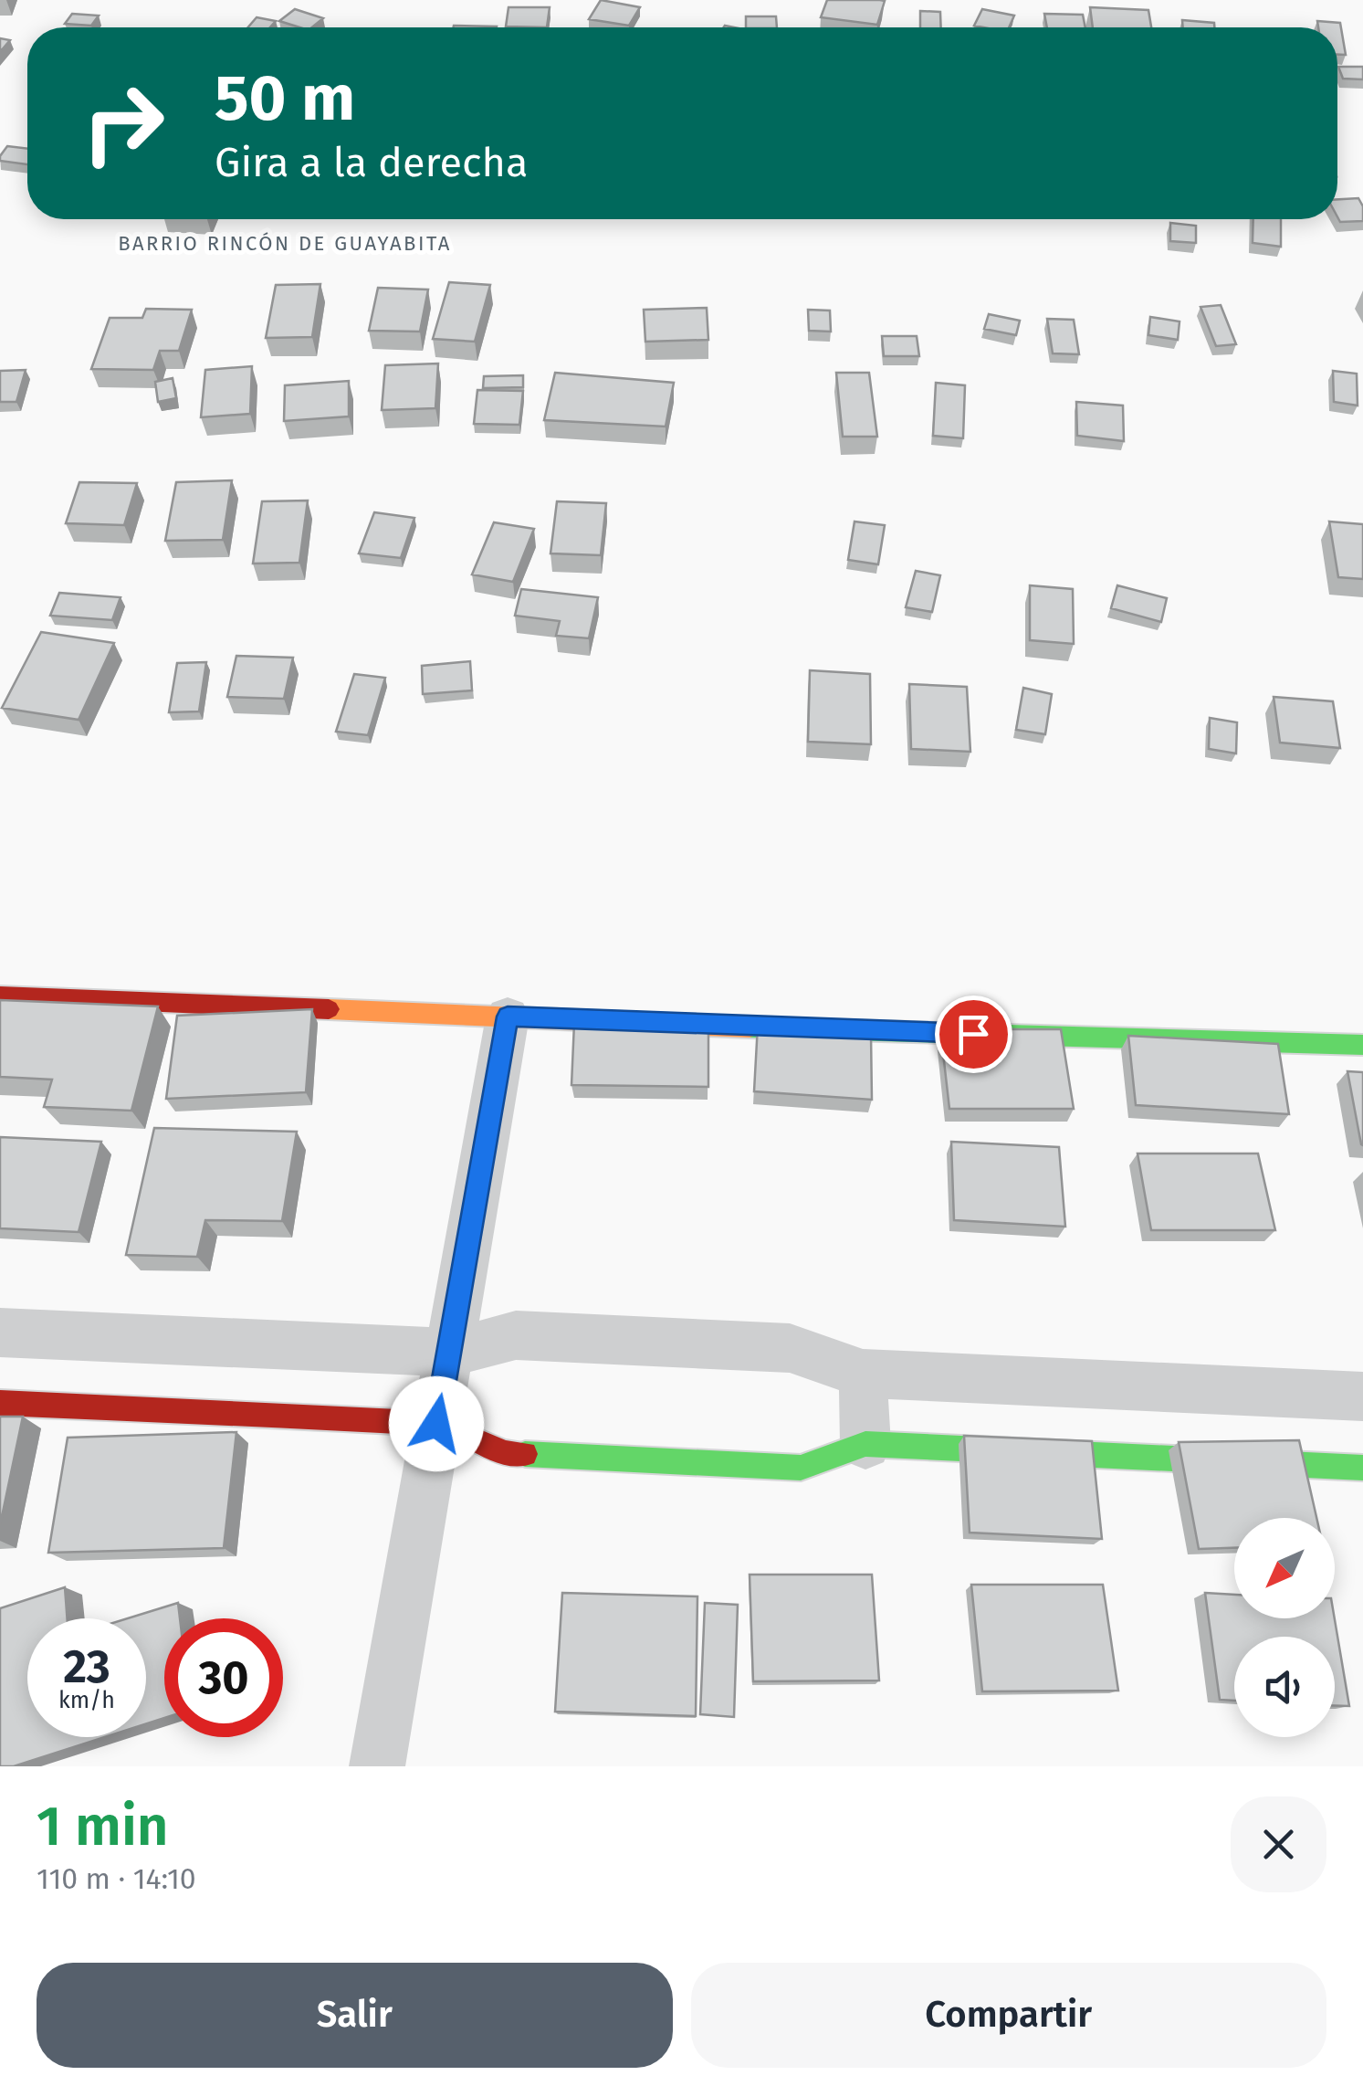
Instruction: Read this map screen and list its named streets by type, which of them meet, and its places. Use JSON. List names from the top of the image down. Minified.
{"districts":["BARRIO RINCÓN DE GUAYABITA"],"north":"bottom left","page":{"turn":["50 m","Gira a la derecha"],"speed":"23 km/h","limit":"30","heading":["1 min","110 m · 14:10"],"buttons":["Salir","Compartir"]}}
